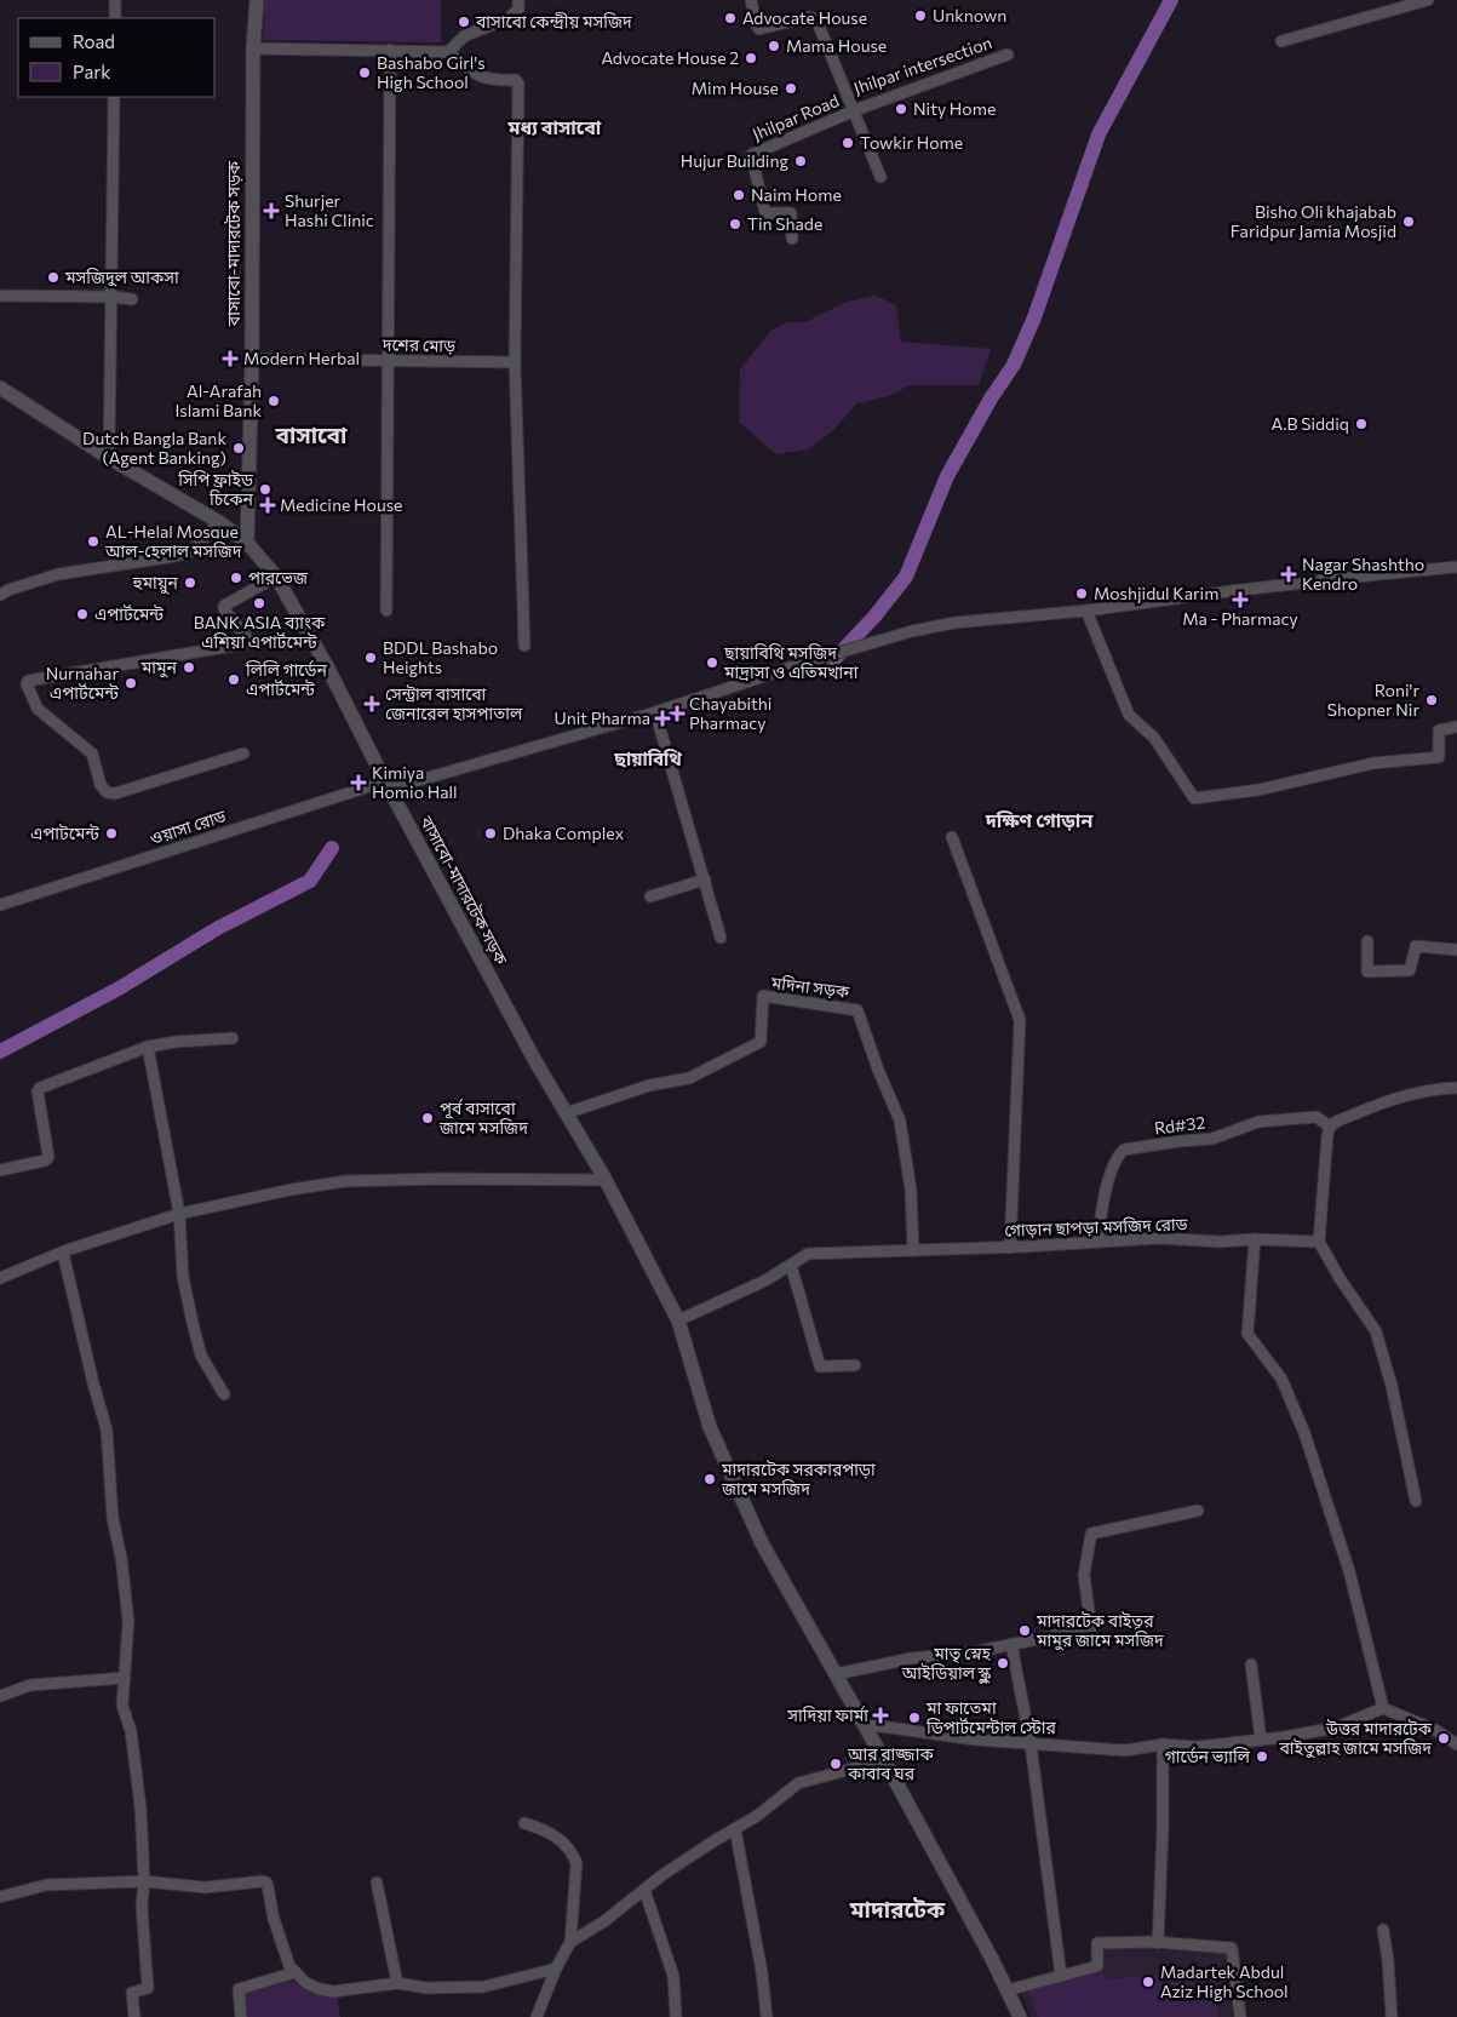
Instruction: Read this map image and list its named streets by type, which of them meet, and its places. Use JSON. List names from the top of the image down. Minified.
{"streets":{"street":["Jhilpar intersection","Jhilpar Road","বাসাবো-মাদারটেক সড়ক","দশের মোড়","ওয়াসা রোড","মদিনা সড়ক","Rd#32","গোড়ান ছাপড়া মসজিদ রোড"]},"crossings":[["Jhilpar intersection","Jhilpar Road"],["বাসাবো-মাদারটেক সড়ক","দশের মোড়"],["বাসাবো-মাদারটেক সড়ক","ওয়াসা রোড"],["বাসাবো-মাদারটেক সড়ক","মদিনা সড়ক"],["বাসাবো-মাদারটেক সড়ক","গোড়ান ছাপড়া মসজিদ রোড"],["মদিনা সড়ক","গোড়ান ছাপড়া মসজিদ রোড"],["Rd#32","গোড়ান ছাপড়া মসজিদ রোড"]],"districts":["মধ্য বাসাবো","বাসাবো","ছায়াবিথি","দক্ষিণ গোড়ান","মাদারটেক"],"places":{"other":["Unknown","Advocate House","বাসাবো কেন্দ্রীয় মসজিদ","Mama House","Advocate House 2","Bashabo Girl's High School","Mim House","Nity Home","Towkir Home","Hujur Building","Naim Home","Bisho Oli khajabab Faridpur Jamia Mosjid","Tin Shade","মসজিদুল আকসা","Al-Arafah Islami Bank","A.B Siddiq","Dutch Bangla Bank (Agent Banking)","সিপি ফ্রাইড চিকেন","AL-Helal Mosque আল-হেলাল মসজিদ","পারভেজ","হুমায়ুন","Moshjidul Karim","BANK ASIA ব্যাংক এশিয়া এপার্টমেন্ট","এপার্টমেন্ট","BDDL Bashabo Heights","ছায়াবিথি মসজিদ মাদ্রাসা ও এতিমখানা","মামুন","লিলি গার্ডেন এপার্টমেন্ট","Nurnahar এপার্টমেন্ট","Roni'r Shopner Nir","এপাটমেন্ট","Dhaka Complex","পূর্ব বাসাবো জামে মসজিদ","মাদারটেক সরকারপাড়া জামে মসজিদ","মাদারটেক বাইতুর মামুর জামে মসজিদ","মাতৃ স্নেহ আইডিয়াল স্কুল","মা ফাতেমা ডিপার্টমেন্টাল স্টোর","উত্তর মাদারটেক বাইতুল্লাহ জামে মসজিদ","গার্ডেন ভ্যালি","আর রাজ্জাক কাবাব ঘর","Madartek Abdul Aziz High School"],"health":["Shurjer Hashi Clinic","Modern Herbal","Medicine House","Nagar Shashtho Kendro","Ma - Pharmacy","সেন্ট্রাল বাসাবো জেনারেল হাসপাতাল","Chayabithi Pharmacy","Unit Pharma","Kimiya Homio Hall","সাদিয়া ফার্মা"]},"legend":["Road","Park"]}
